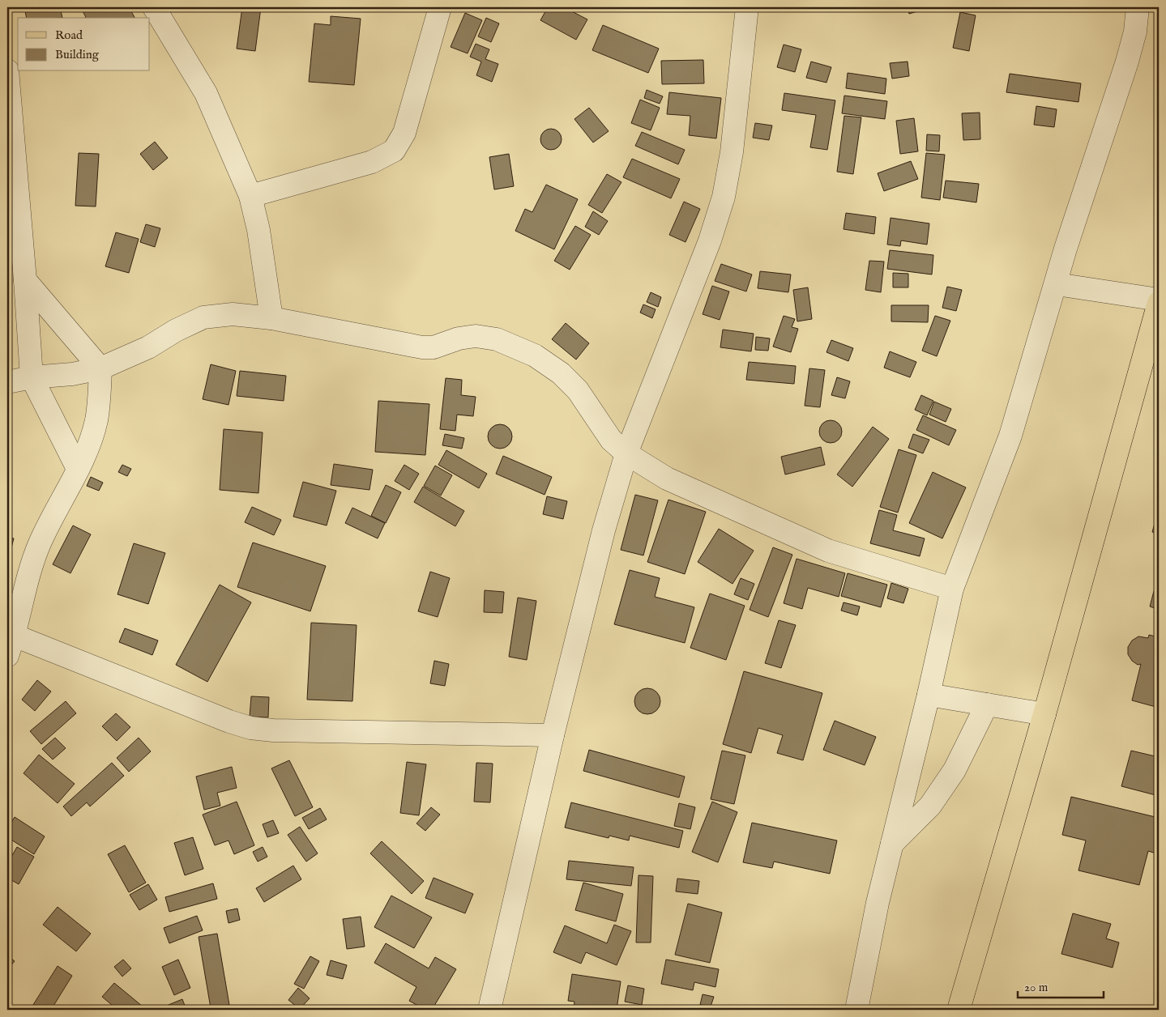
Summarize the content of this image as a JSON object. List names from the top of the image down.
{
  "legend": ["Road", "Building"],
  "scale_bar": "20 m"
}
